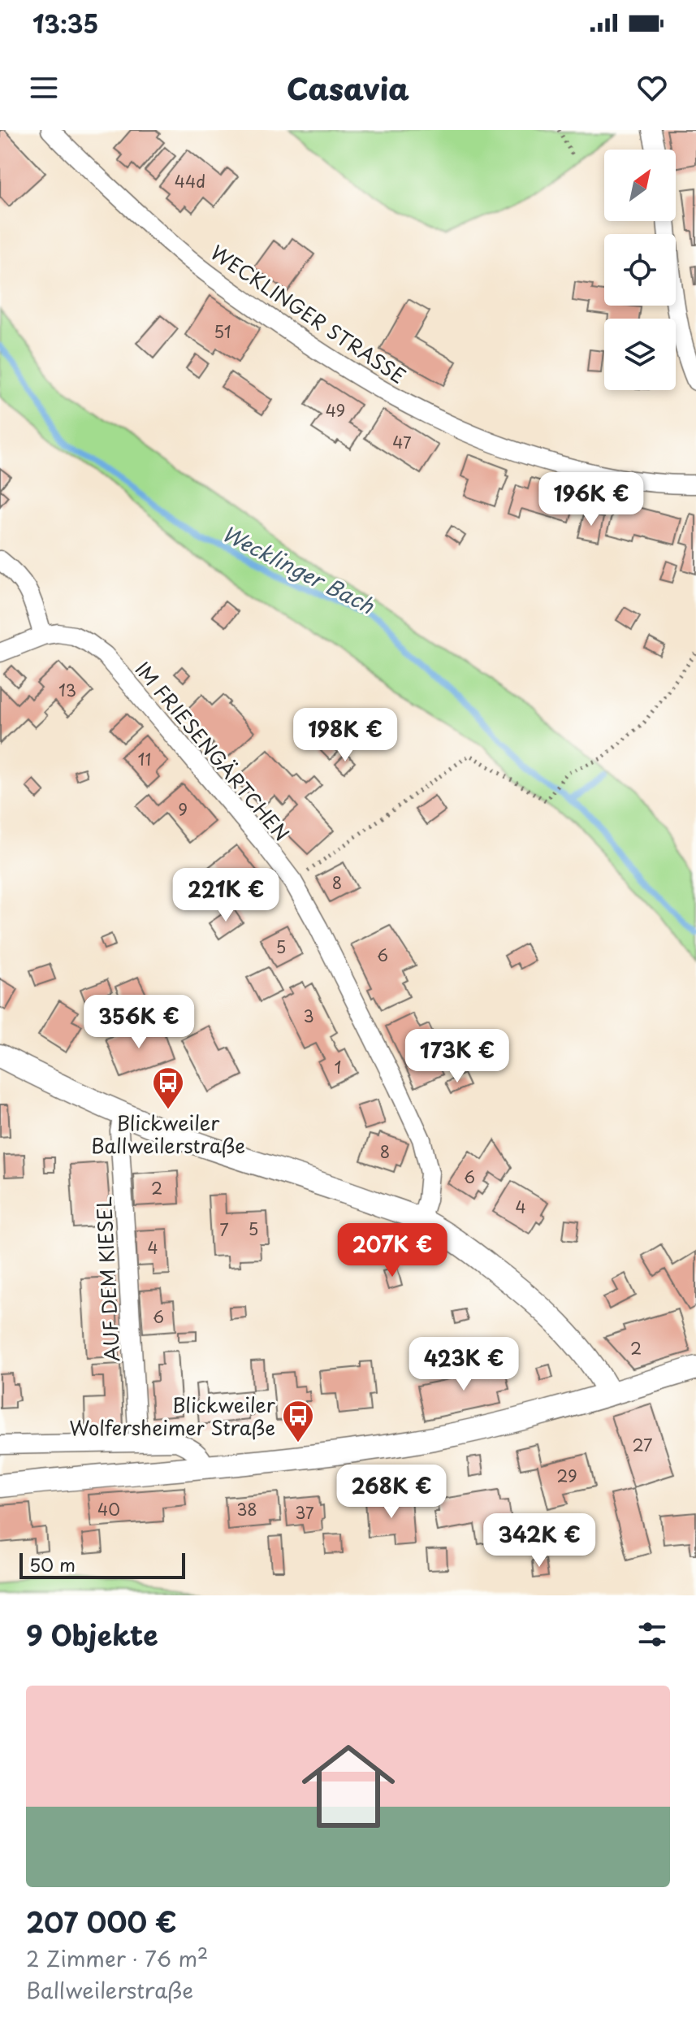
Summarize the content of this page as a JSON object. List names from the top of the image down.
{
  "streets": {
    "street": ["WECKLINGER STRASSE", "IM FRIESENGÄRTCHEN", "AUF DEM KIESEL"]
  },
  "water": ["Wecklinger Bach"],
  "places": {
    "bus stop": ["Blickweiler Ballweilerstraße", "Blickweiler Wolfersheimer Straße"]
  },
  "house_numbers": [
    "44d",
    "51",
    "49",
    "47",
    "13",
    "11",
    "9",
    "8",
    "5",
    "6",
    "3",
    "1",
    "8",
    "6",
    "2",
    "4",
    "5",
    "7",
    "4",
    "6",
    "2",
    "27",
    "29",
    "40",
    "38",
    "37"
  ],
  "scale_bar": "50 m",
  "north": "top right",
  "page": {
    "status": "13:35",
    "header": "Casavia",
    "price": [
      "196K €",
      "198K €",
      "221K €",
      "356K €",
      "173K €",
      "207K €",
      "423K €",
      "268K €",
      "342K €"
    ],
    "scale": "50 m",
    "heading": "9 Objekte",
    "list": [
      {
        "name": "207 000 €",
        "note": "2 Zimmer · 76 m² · Ballweilerstraße"
      }
    ]
  }
}
